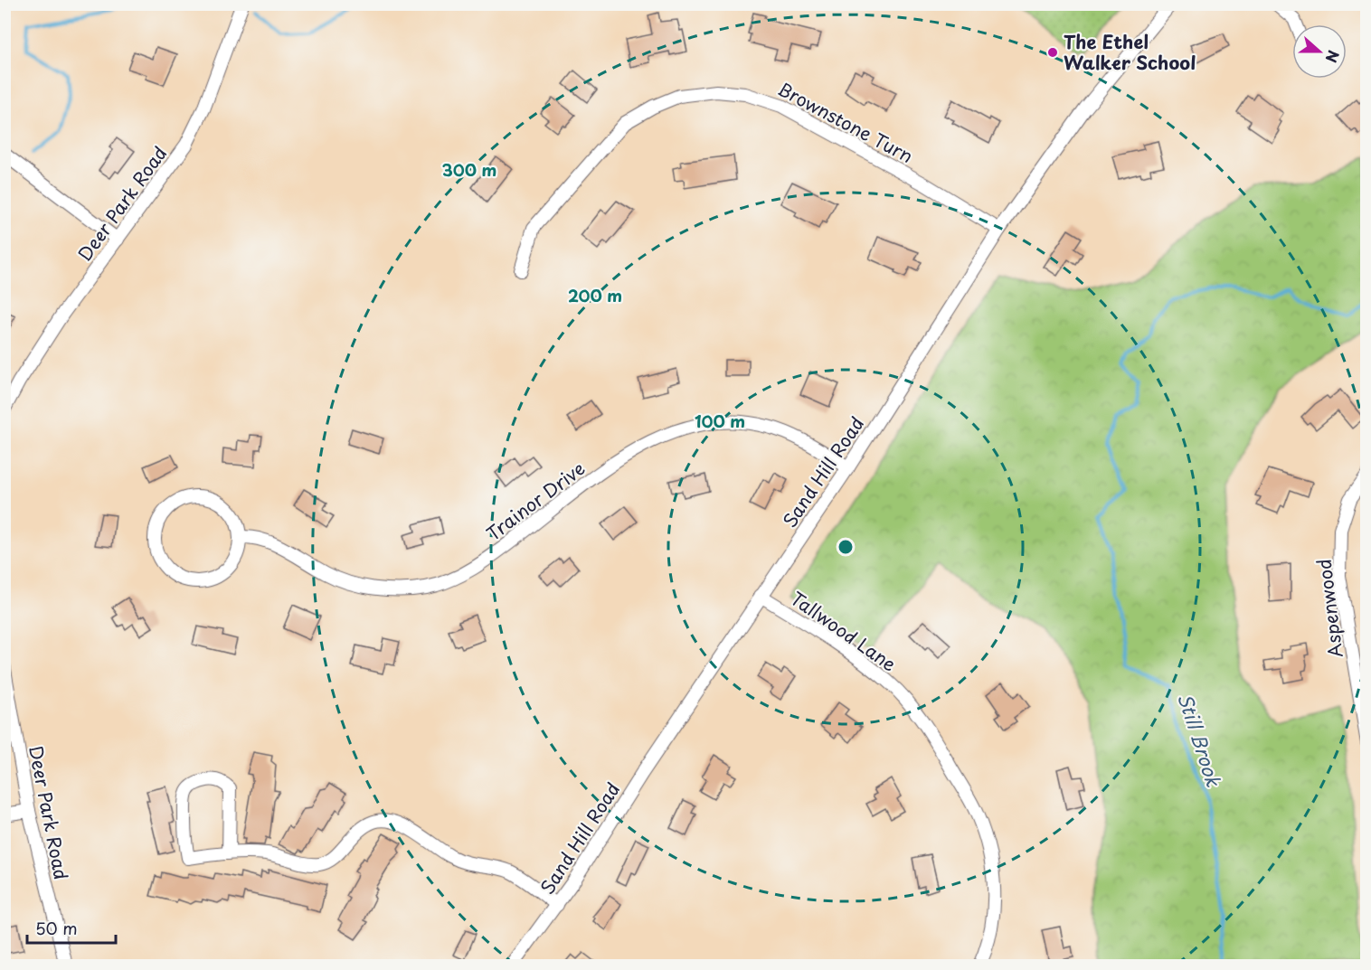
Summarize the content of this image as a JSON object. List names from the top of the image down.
{
  "streets": {
    "street": [
      "Brownstone Turn",
      "Deer Park Road",
      "Sand Hill Road",
      "Trainor Drive",
      "Aspenwood",
      "Tallwood Lane"
    ]
  },
  "crossings": [
    ["Brownstone Turn", "Sand Hill Road"],
    ["Sand Hill Road", "Trainor Drive"],
    ["Sand Hill Road", "Tallwood Lane"]
  ],
  "water": ["Still Brook"],
  "places": ["The Ethel Walker School"],
  "scale_bar": "50 m",
  "north": "right",
  "rings": ["300 m", "200 m", "100 m"]
}
